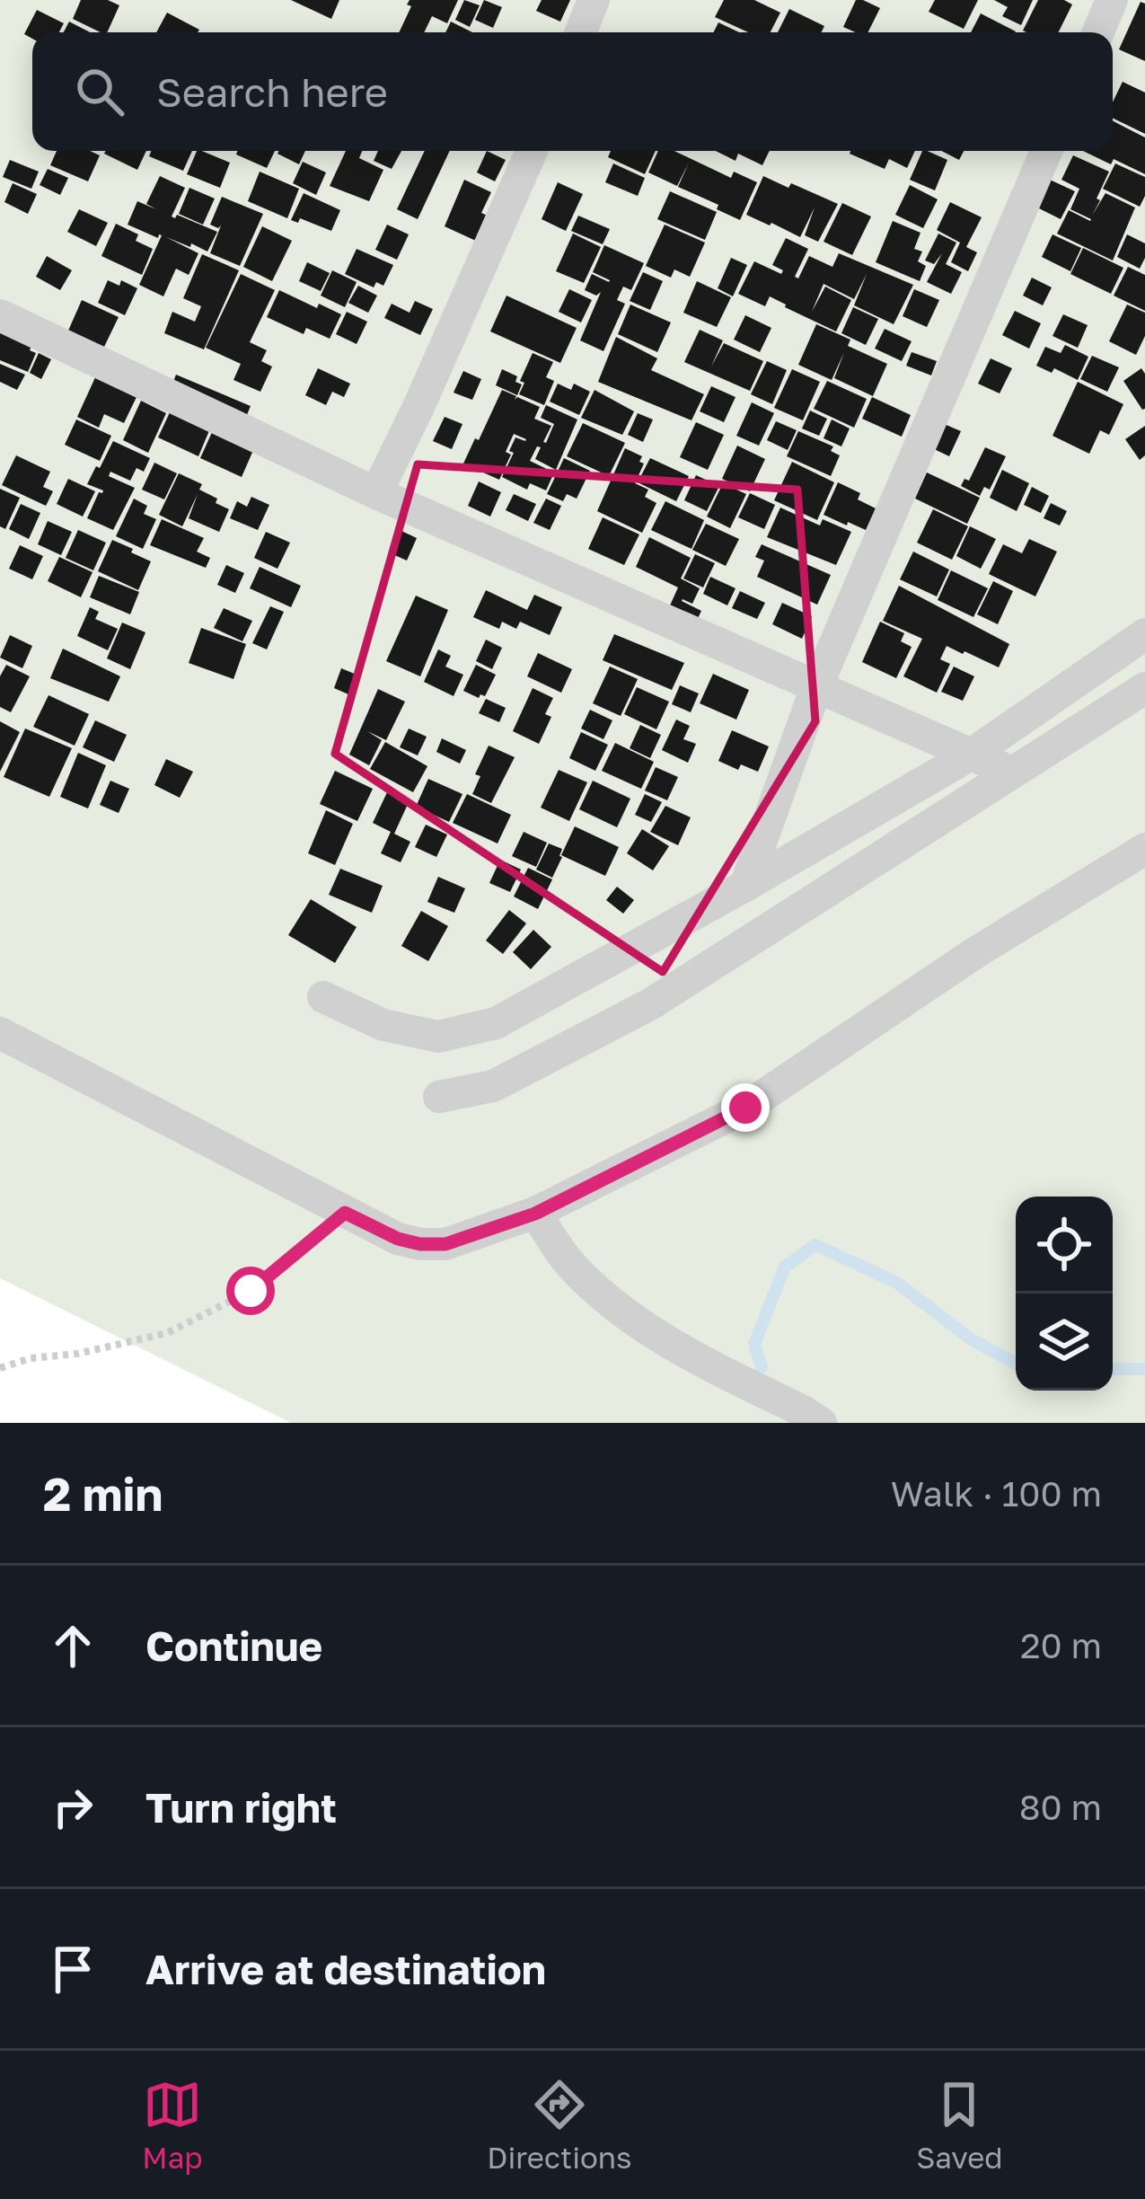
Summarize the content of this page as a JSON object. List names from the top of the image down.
{
  "page": {
    "search": "Search here",
    "heading": ["2 min", "Walk · 100 m"],
    "list": [
      ["Continue", "20 m"],
      ["Turn right", "80 m"],
      "Arrive at destination"
    ],
    "nav": ["Map", "Directions", "Saved"]
  }
}
